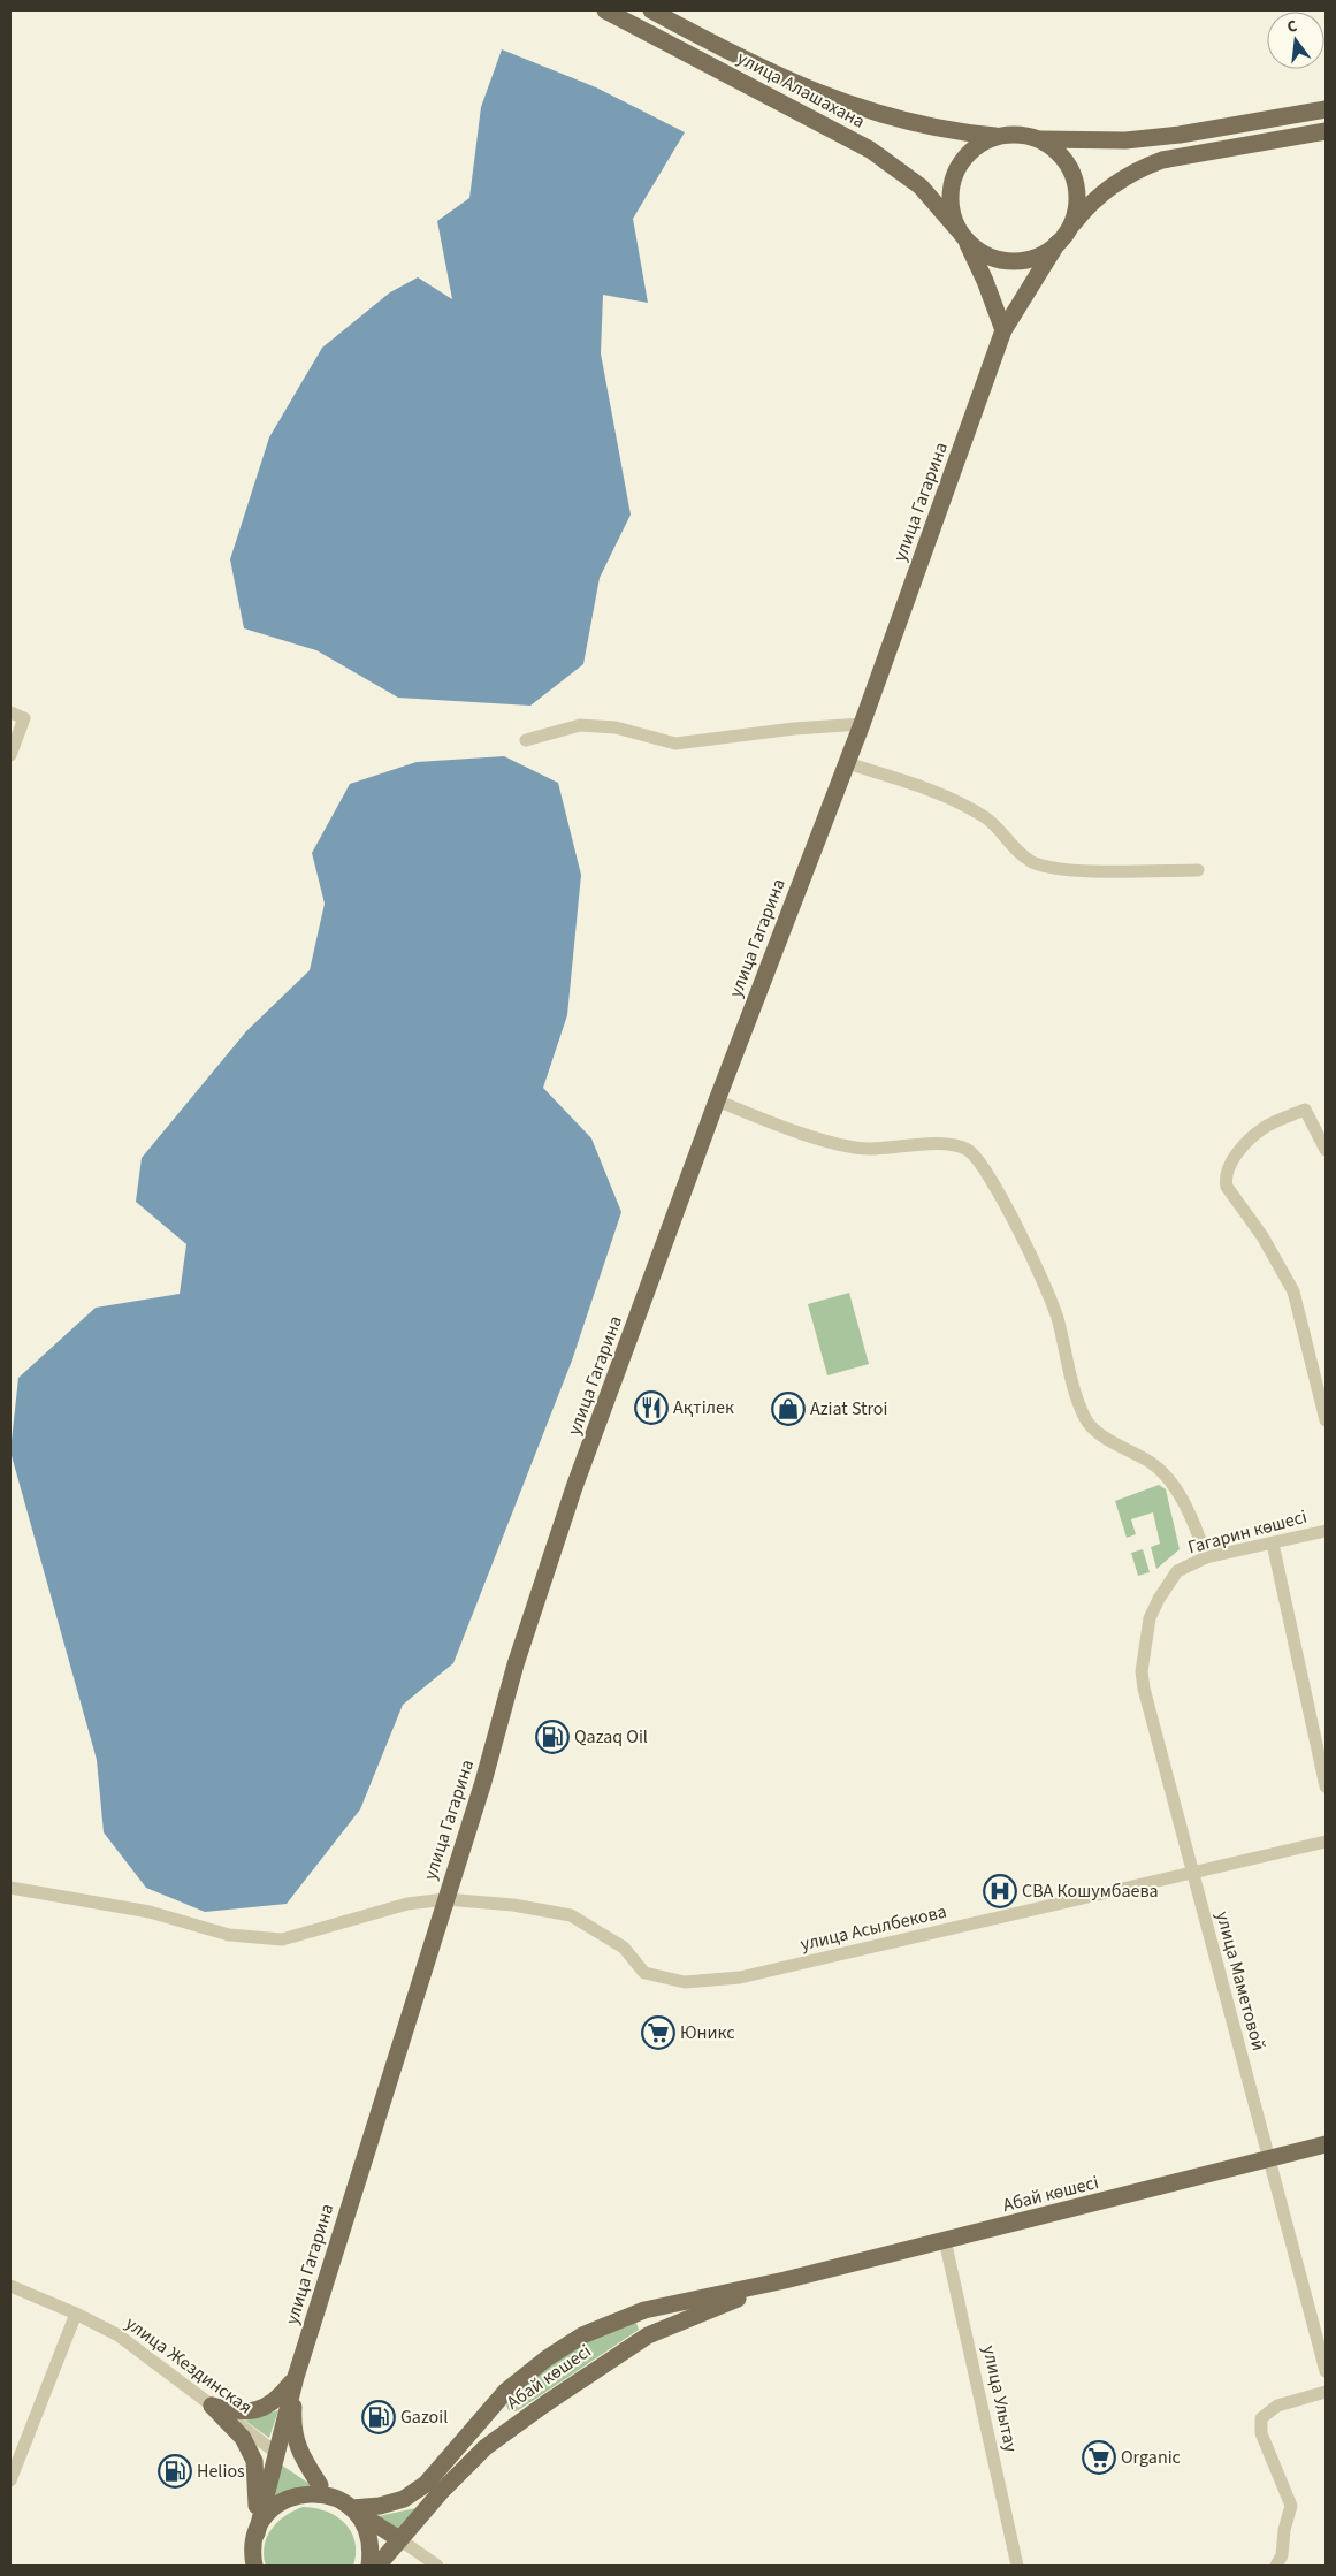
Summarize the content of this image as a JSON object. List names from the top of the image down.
{
  "streets": {
    "main road": ["улица Алашахана", "улица Гагарина", "Абай көшесі"],
    "street": [
      "Гагарин көшесі",
      "улица Асылбекова",
      "улица Маметовой",
      "улица Жездинская",
      "улица Улытау"
    ]
  },
  "crossings": [
    ["улица Алашахана", "улица Гагарина"],
    ["улица Гагарина", "улица Асылбекова"],
    ["улица Гагарина", "улица Жездинская"],
    ["Гагарин көшесі", "улица Маметовой"],
    ["улица Асылбекова", "улица Маметовой"],
    ["улица Маметовой", "Абай көшесі"],
    ["Абай көшесі", "улица Улытау"]
  ],
  "places": {
    "restaurant": ["Ақтілек"],
    "shop": ["Aziat Stroi"],
    "fuel station": ["Qazaq Oil", "Gazoil", "Helios"],
    "hospital": ["СВА Кошумбаева"],
    "supermarket": ["Юникс", "Organic"]
  },
  "north": "top"
}
